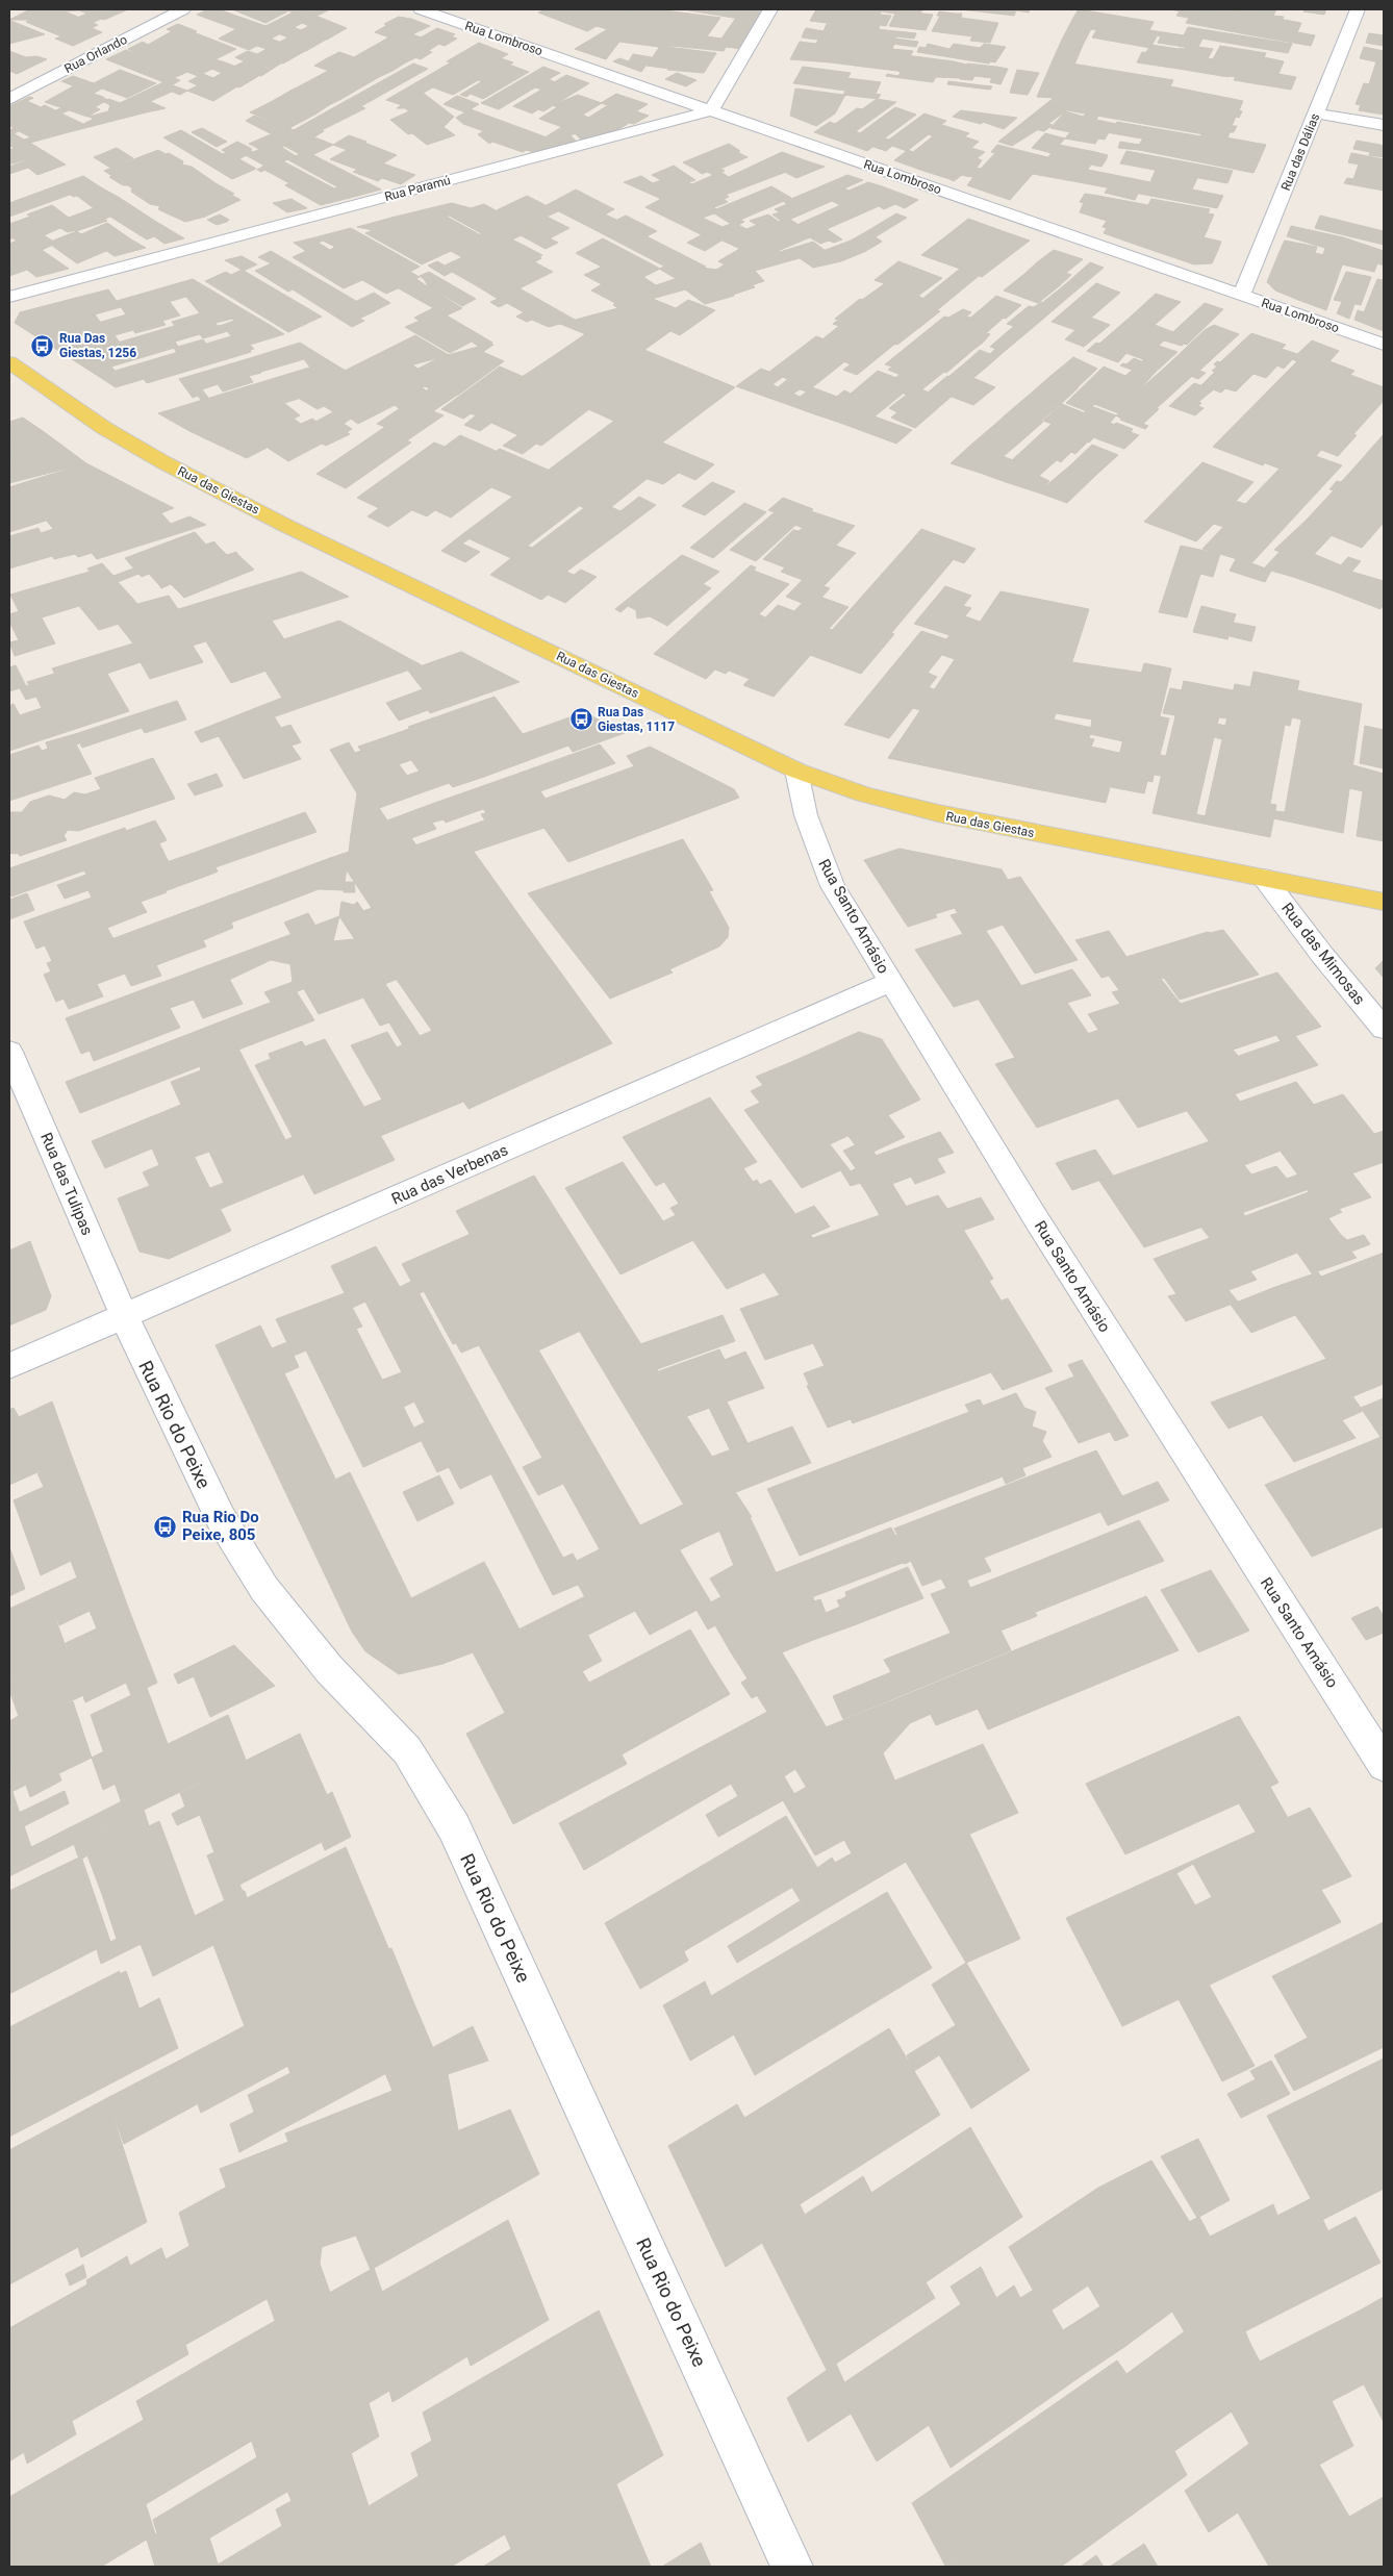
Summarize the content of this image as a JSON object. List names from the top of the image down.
{
  "streets": {
    "main road": ["Rua das Giestas"],
    "street": [
      "Rua Lombroso",
      "Rua Orlando",
      "Rua das Dálias",
      "Rua Paramú",
      "Rua Santo Amásio",
      "Rua das Mimosas",
      "Rua das Verbenas",
      "Rua das Tulipas",
      "Rua Rio do Peixe"
    ]
  },
  "crossings": [
    ["Rua Lombroso", "Rua das Dálias"],
    ["Rua Lombroso", "Rua Paramú"],
    ["Rua das Giestas", "Rua Santo Amásio"],
    ["Rua das Giestas", "Rua das Mimosas"],
    ["Rua Santo Amásio", "Rua das Verbenas"],
    ["Rua das Verbenas", "Rua das Tulipas"],
    ["Rua das Verbenas", "Rua Rio do Peixe"],
    ["Rua das Tulipas", "Rua Rio do Peixe"]
  ],
  "places": {
    "bus stop": ["Rua Das Giestas, 1256", "Rua Das Giestas, 1117", "Rua Rio Do Peixe, 805"]
  }
}
